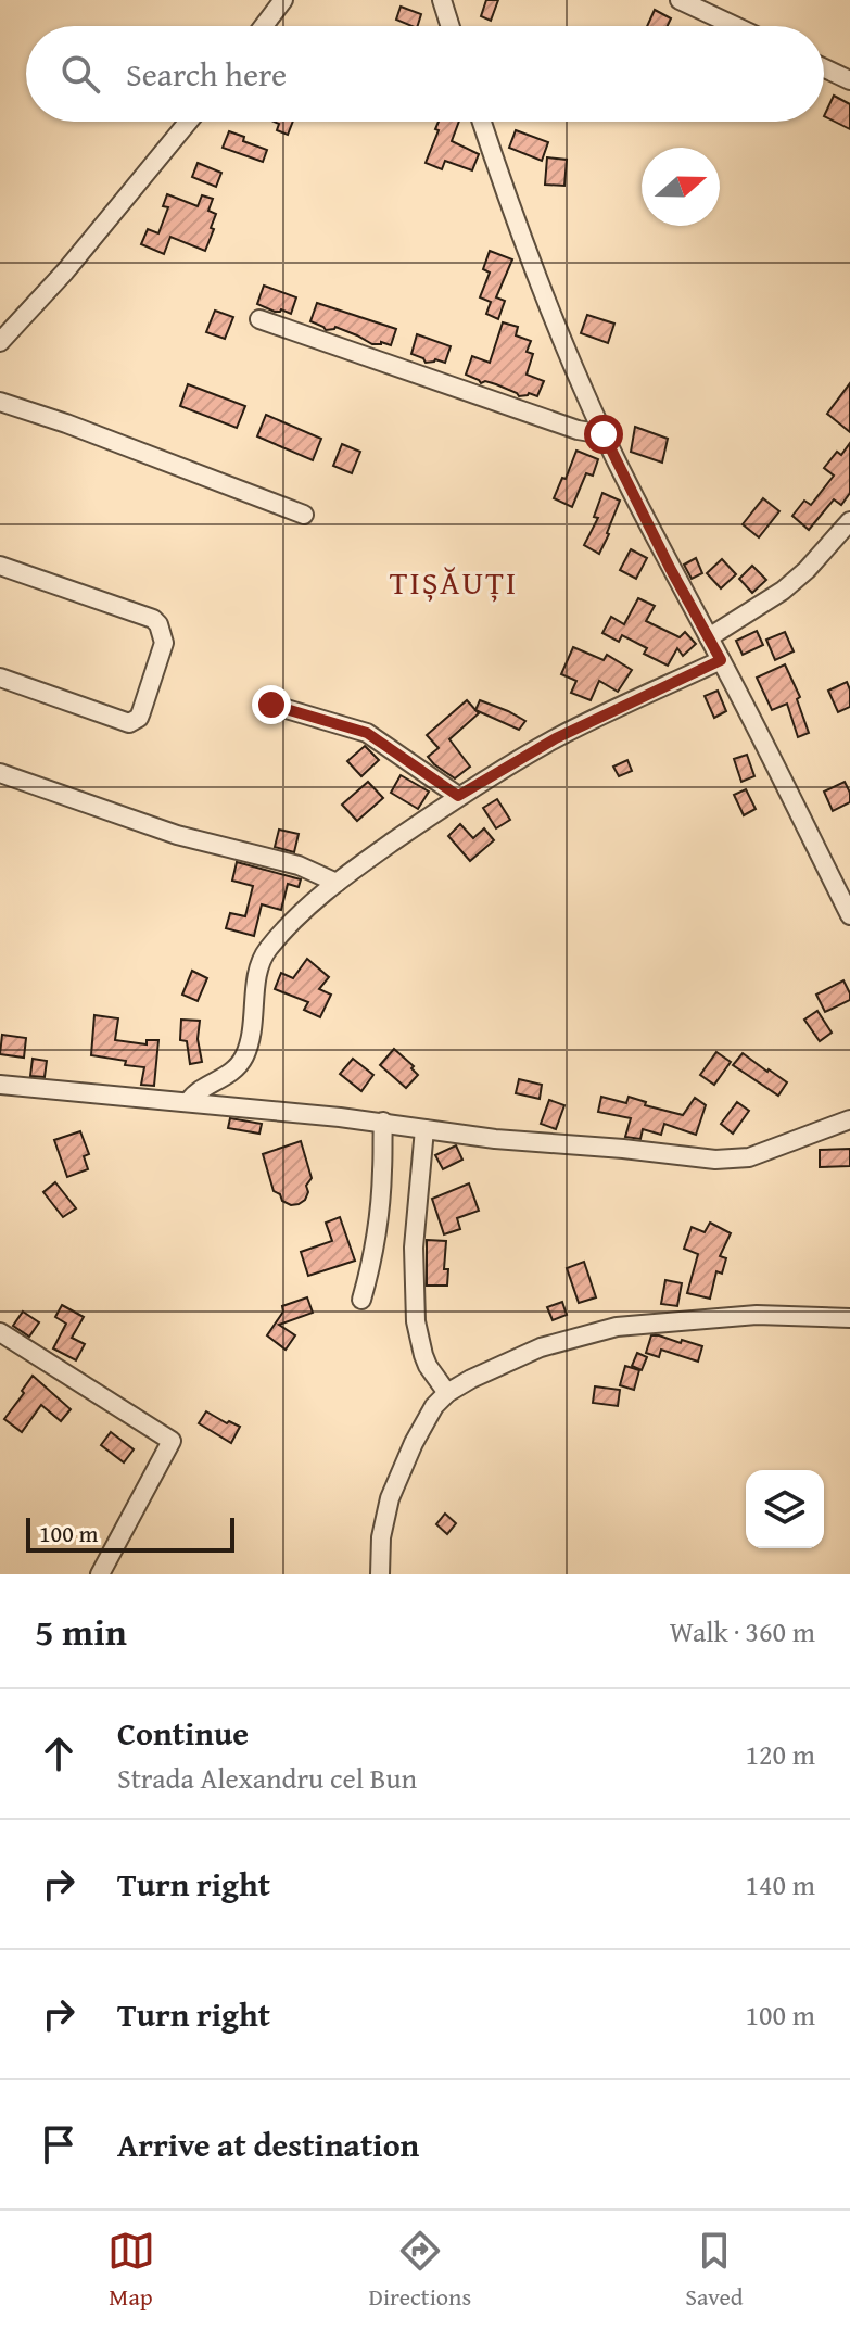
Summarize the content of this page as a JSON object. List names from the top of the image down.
{
  "districts": ["TIȘĂUȚI"],
  "scale_bar": "100 m",
  "north": "right",
  "page": {
    "search": "Search here",
    "scale": "100 m",
    "heading": ["5 min", "Walk · 360 m"],
    "list": [
      ["Continue", "Strada Alexandru cel Bun", "120 m"],
      ["Turn right", "140 m"],
      ["Turn right", "100 m"],
      "Arrive at destination"
    ],
    "nav": ["Map", "Directions", "Saved"]
  }
}
